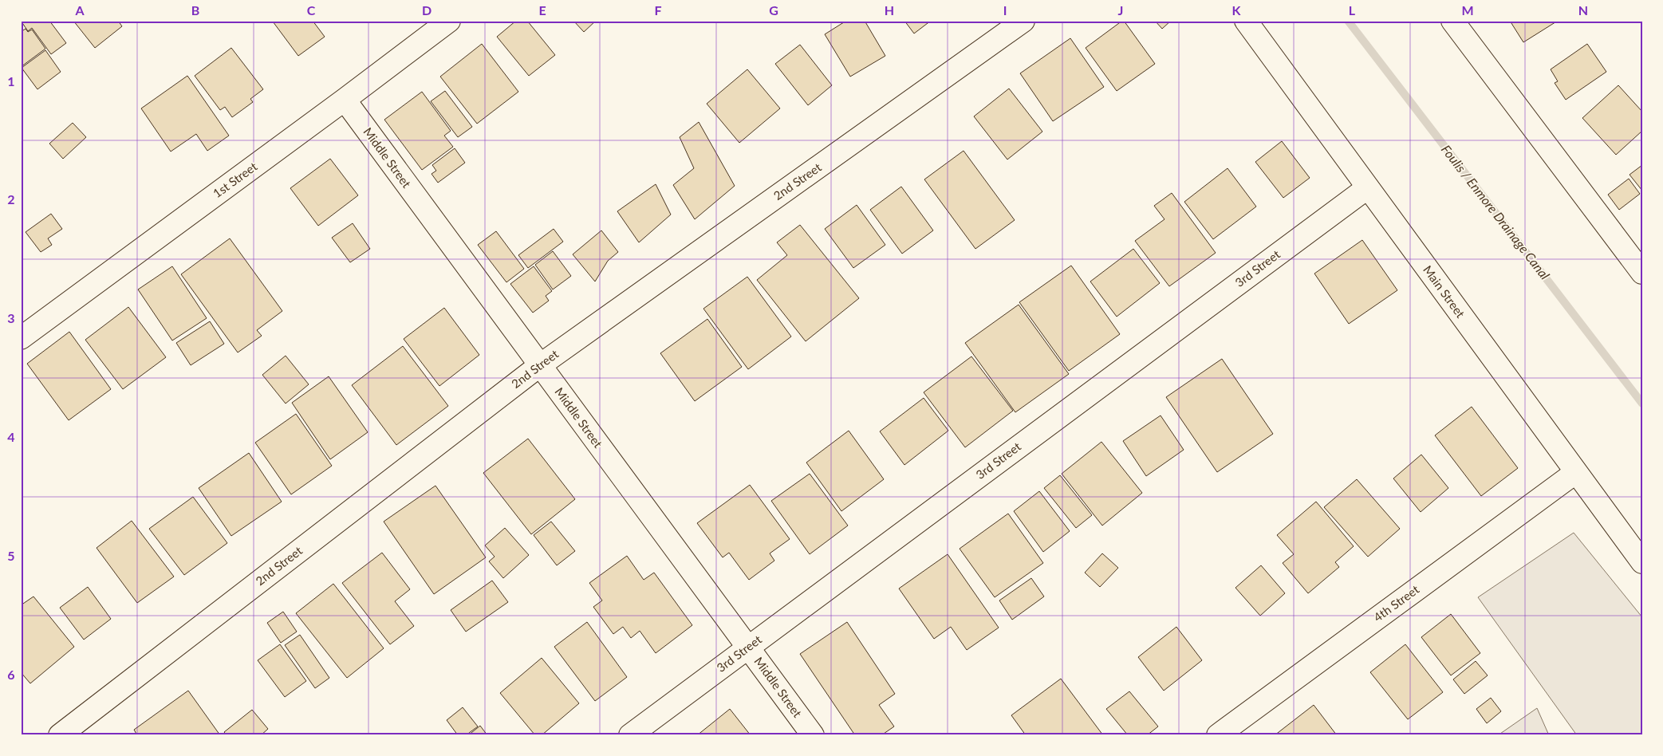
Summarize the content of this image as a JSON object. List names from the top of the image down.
{
  "streets": {
    "street": [
      "Middle Street",
      "1st Street",
      "2nd Street",
      "3rd Street",
      "Main Street",
      "4th Street"
    ]
  },
  "crossings": [
    ["Middle Street", "1st Street"],
    ["Middle Street", "2nd Street"],
    ["Middle Street", "3rd Street"],
    ["3rd Street", "Main Street"],
    ["Main Street", "4th Street"]
  ],
  "water": ["Foulis / Enmore Drainage Canal"],
  "grid": {
    "columns": [
      "A",
      "B",
      "C",
      "D",
      "E",
      "F",
      "G",
      "H",
      "I",
      "J",
      "K",
      "L",
      "M",
      "N"
    ],
    "rows": [
      "1",
      "2",
      "3",
      "4",
      "5",
      "6"
    ]
  }
}
